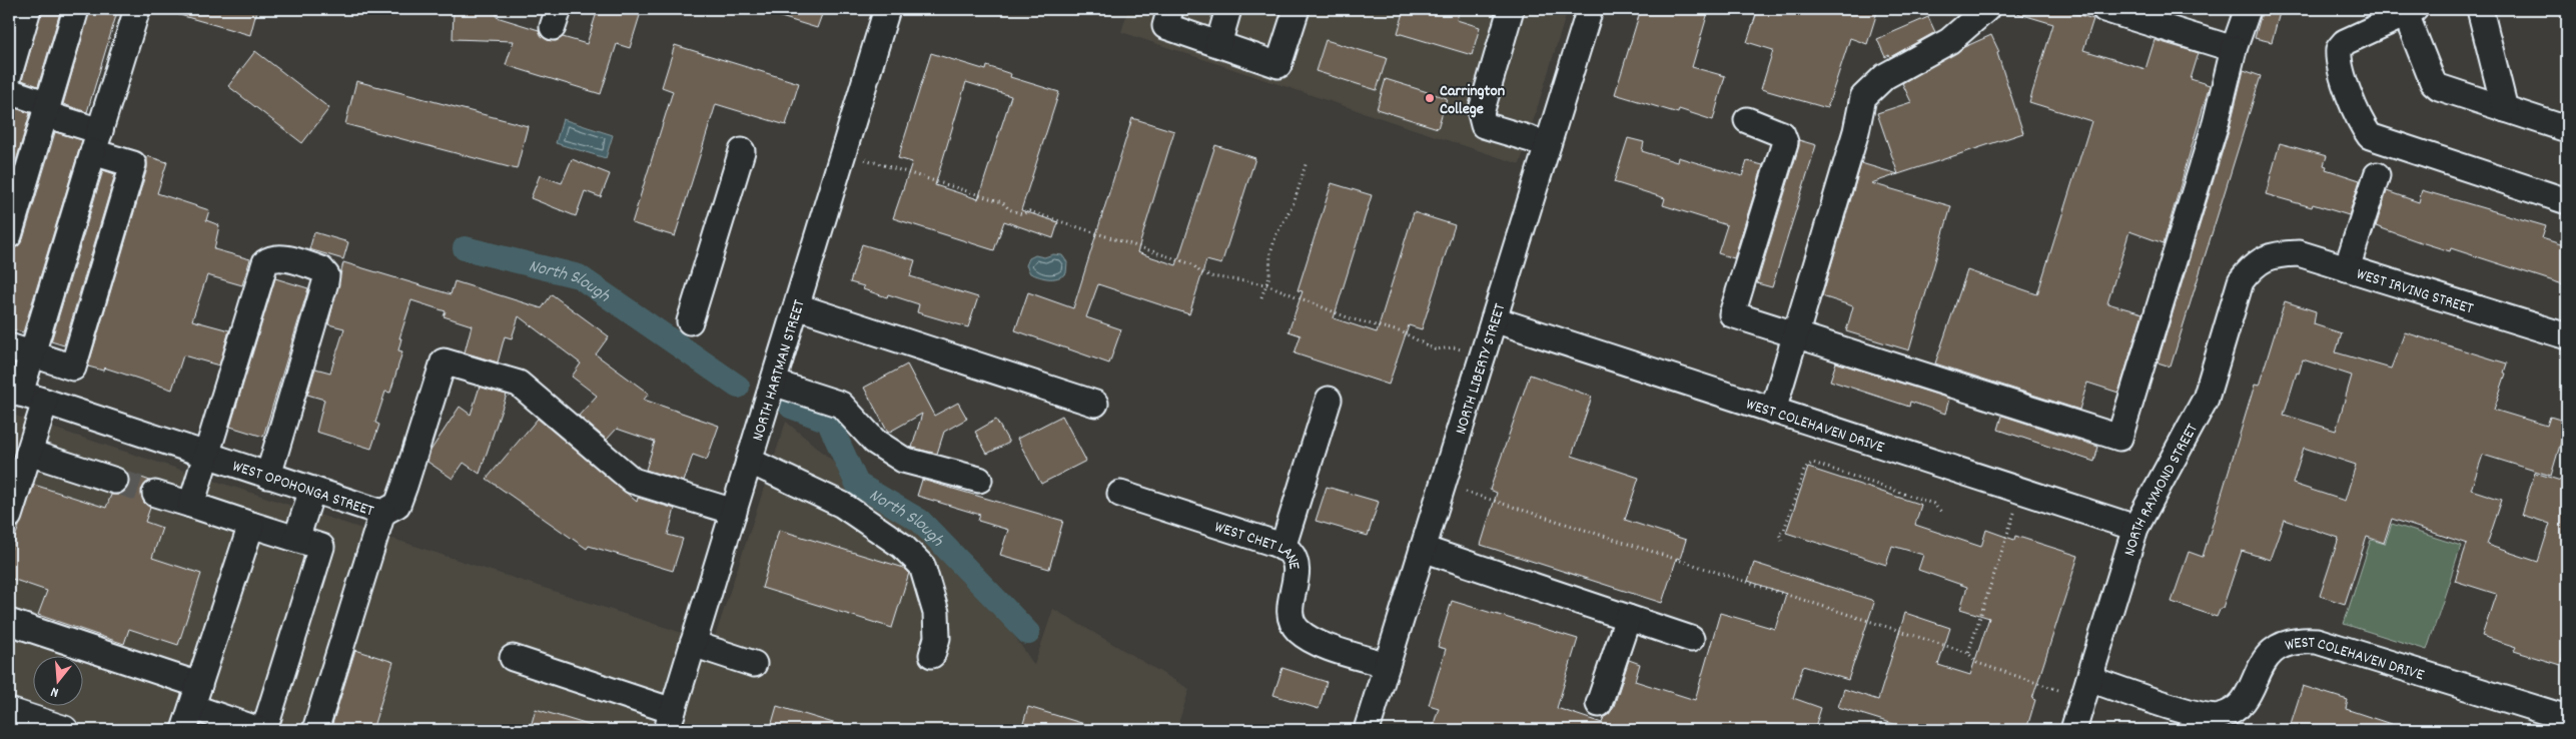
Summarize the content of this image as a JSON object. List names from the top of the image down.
{
  "streets": {
    "street": [
      "WEST IRVING STREET",
      "NORTH HARTMAN STREET",
      "NORTH LIBERTY STREET",
      "WEST COLEHAVEN DRIVE",
      "WEST OPOHONGA STREET",
      "NORTH RAYMOND STREET",
      "WEST CHET LANE"
    ]
  },
  "crossings": [
    ["WEST IRVING STREET", "NORTH RAYMOND STREET"],
    ["NORTH LIBERTY STREET", "WEST COLEHAVEN DRIVE"],
    ["NORTH LIBERTY STREET", "WEST CHET LANE"],
    ["WEST COLEHAVEN DRIVE", "NORTH RAYMOND STREET"]
  ],
  "water": ["North Slough"],
  "places": ["Carrington College"],
  "north": "bottom"
}
